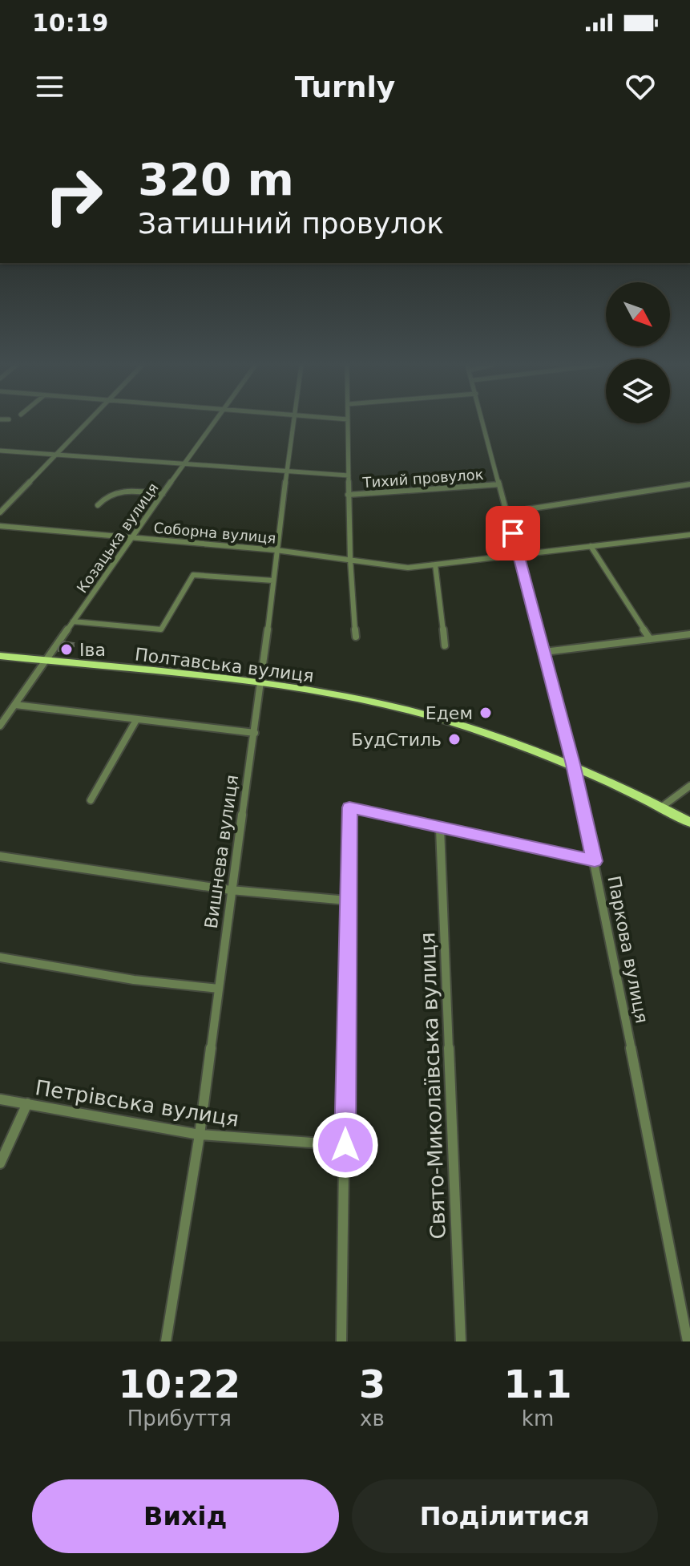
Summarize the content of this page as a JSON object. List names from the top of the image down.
{
  "streets": {
    "highway": ["Полтавська вулиця"],
    "street": [
      "Тихий провулок",
      "Соборна вулиця",
      "Козацька вулиця",
      "Вишнева вулиця",
      "Паркова вулиця",
      "Свято-Миколаївська вулиця",
      "Петрівська вулиця"
    ]
  },
  "crossings": [
    ["Тихий провулок", "Паркова вулиця"],
    ["Соборна вулиця", "Козацька вулиця"],
    ["Соборна вулиця", "Вишнева вулиця"],
    ["Соборна вулиця", "Паркова вулиця"],
    ["Козацька вулиця", "Полтавська вулиця"],
    ["Полтавська вулиця", "Вишнева вулиця"],
    ["Полтавська вулиця", "Паркова вулиця"],
    ["Вишнева вулиця", "Петрівська вулиця"]
  ],
  "places": ["Іва", "Едем", "БудСтиль"],
  "north": "bottom right",
  "page": {
    "status": "10:19",
    "header": "Turnly",
    "turn": ["320 m", "Затишний провулок"],
    "eta": [
      "10:22",
      "Прибуття",
      "3",
      "хв",
      "1.1",
      "km"
    ],
    "buttons": ["Вихід", "Поділитися"]
  }
}
